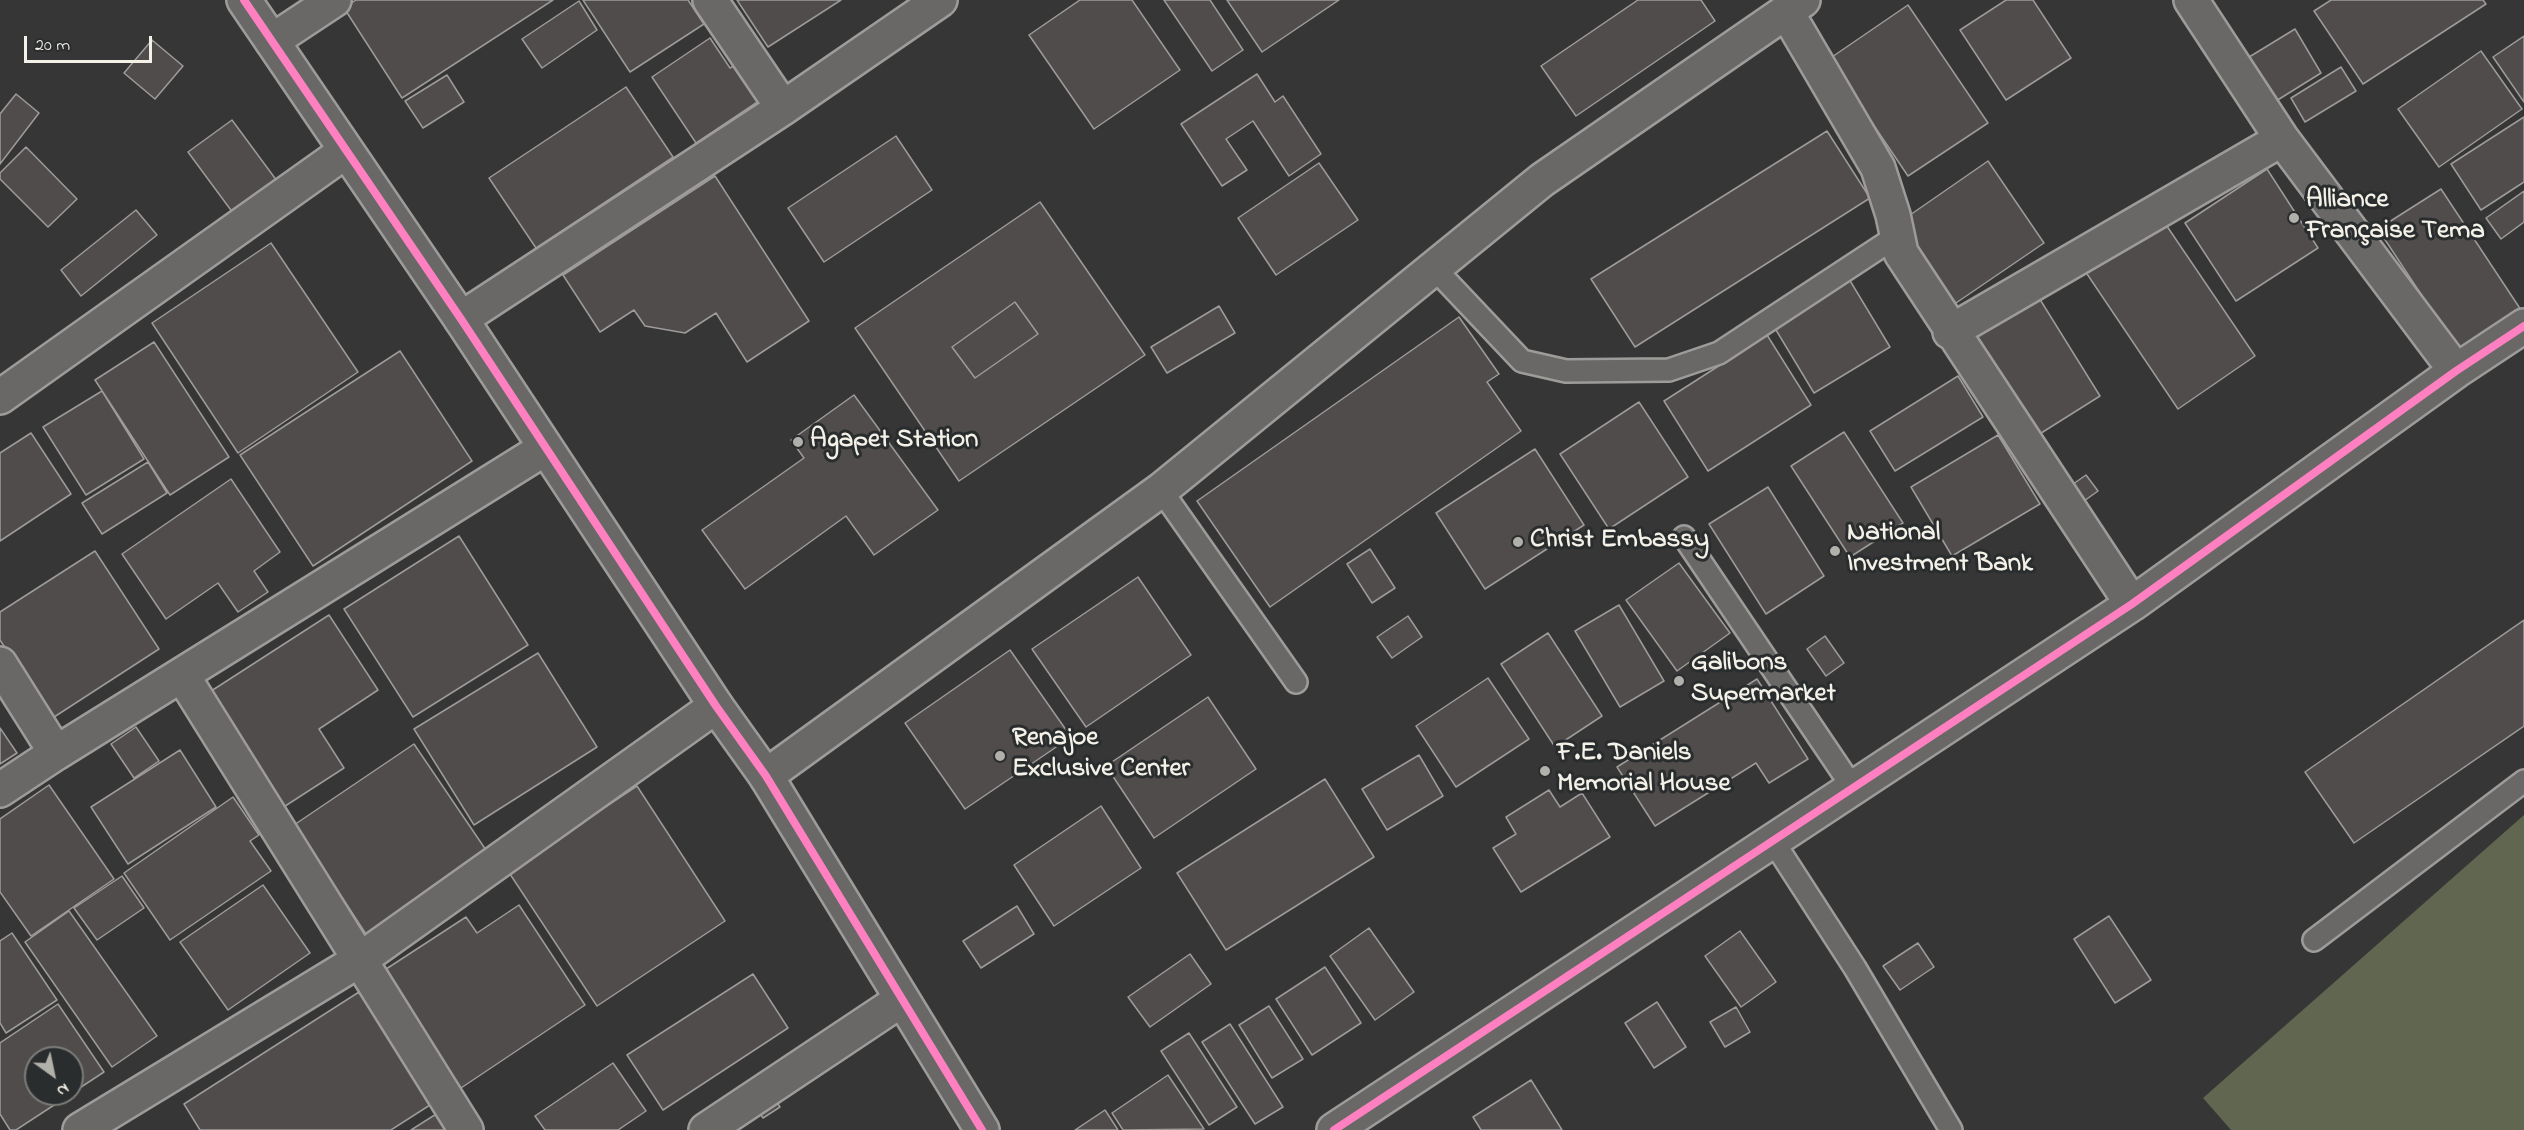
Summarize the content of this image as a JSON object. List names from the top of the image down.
{
  "places": [
    "Alliance Française Tema",
    "Agapet Station",
    "Christ Embassy",
    "National Investment Bank",
    "Galibons Supermarket",
    "Renajoe Exclusive Center",
    "F.E. Daniels Memorial House"
  ],
  "scale_bar": "20 m",
  "north": "bottom right"
}
